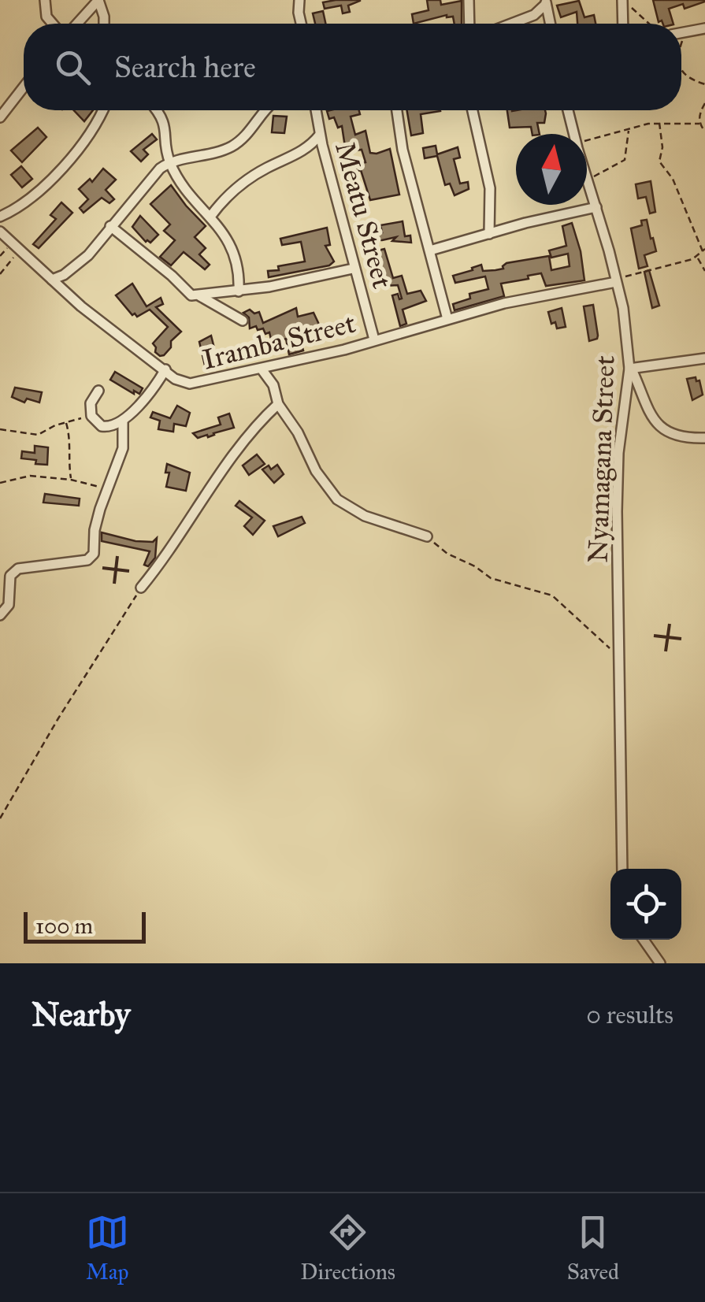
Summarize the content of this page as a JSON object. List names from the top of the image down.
{
  "streets": {
    "street": ["Meatu Street", "Iramba Street", "Nyamagana Street"]
  },
  "crossings": [
    ["Meatu Street", "Iramba Street"],
    ["Iramba Street", "Nyamagana Street"]
  ],
  "scale_bar": "100 m",
  "north": "top",
  "page": {
    "search": "Search here",
    "scale": "100 m",
    "heading": ["Nearby", "0 results"],
    "nav": ["Map", "Directions", "Saved"]
  }
}
